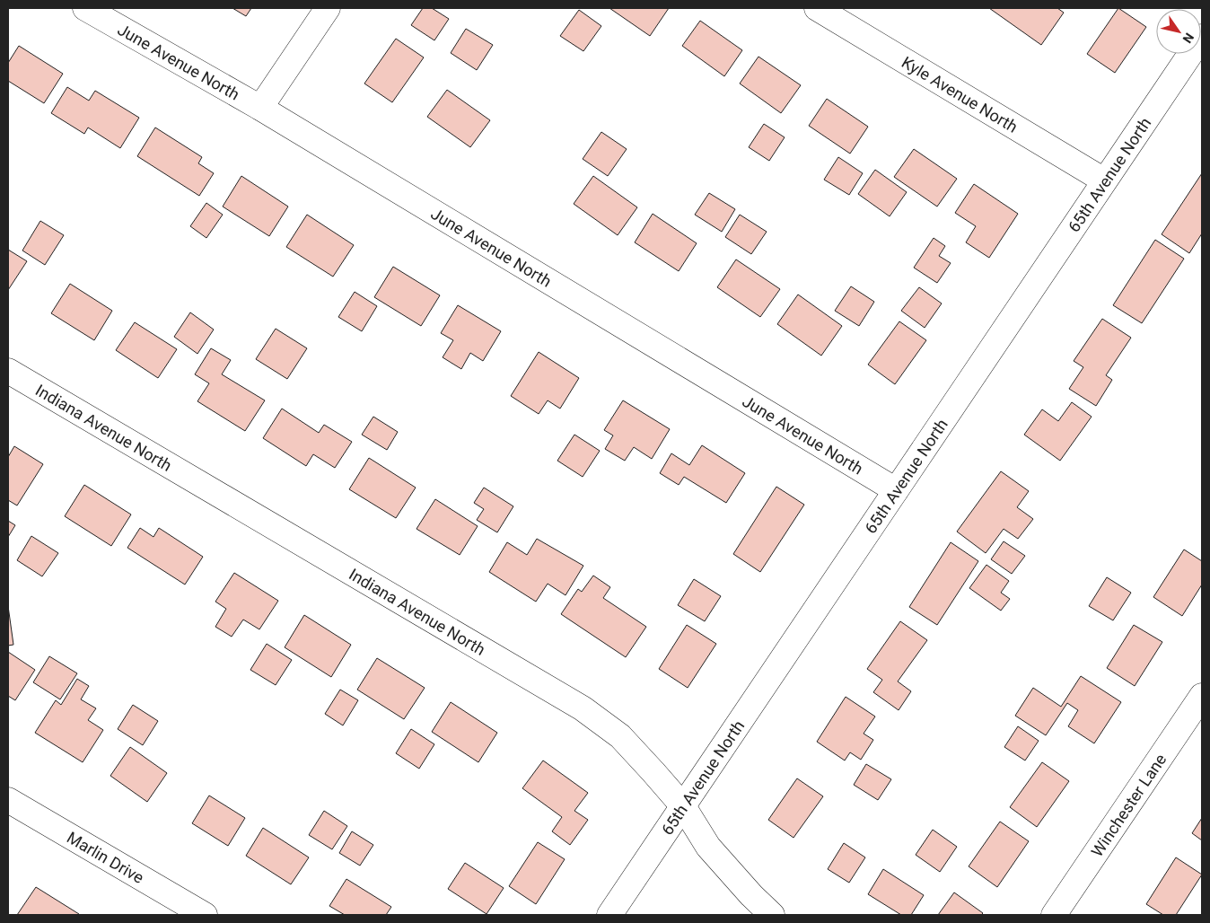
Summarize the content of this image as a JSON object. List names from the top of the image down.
{
  "streets": {
    "street": [
      "June Avenue North",
      "Kyle Avenue North",
      "65th Avenue North",
      "Indiana Avenue North",
      "Winchester Lane",
      "Marlin Drive"
    ]
  },
  "crossings": [
    ["June Avenue North", "65th Avenue North"],
    ["Kyle Avenue North", "65th Avenue North"],
    ["65th Avenue North", "Indiana Avenue North"]
  ],
  "north": "bottom right"
}
